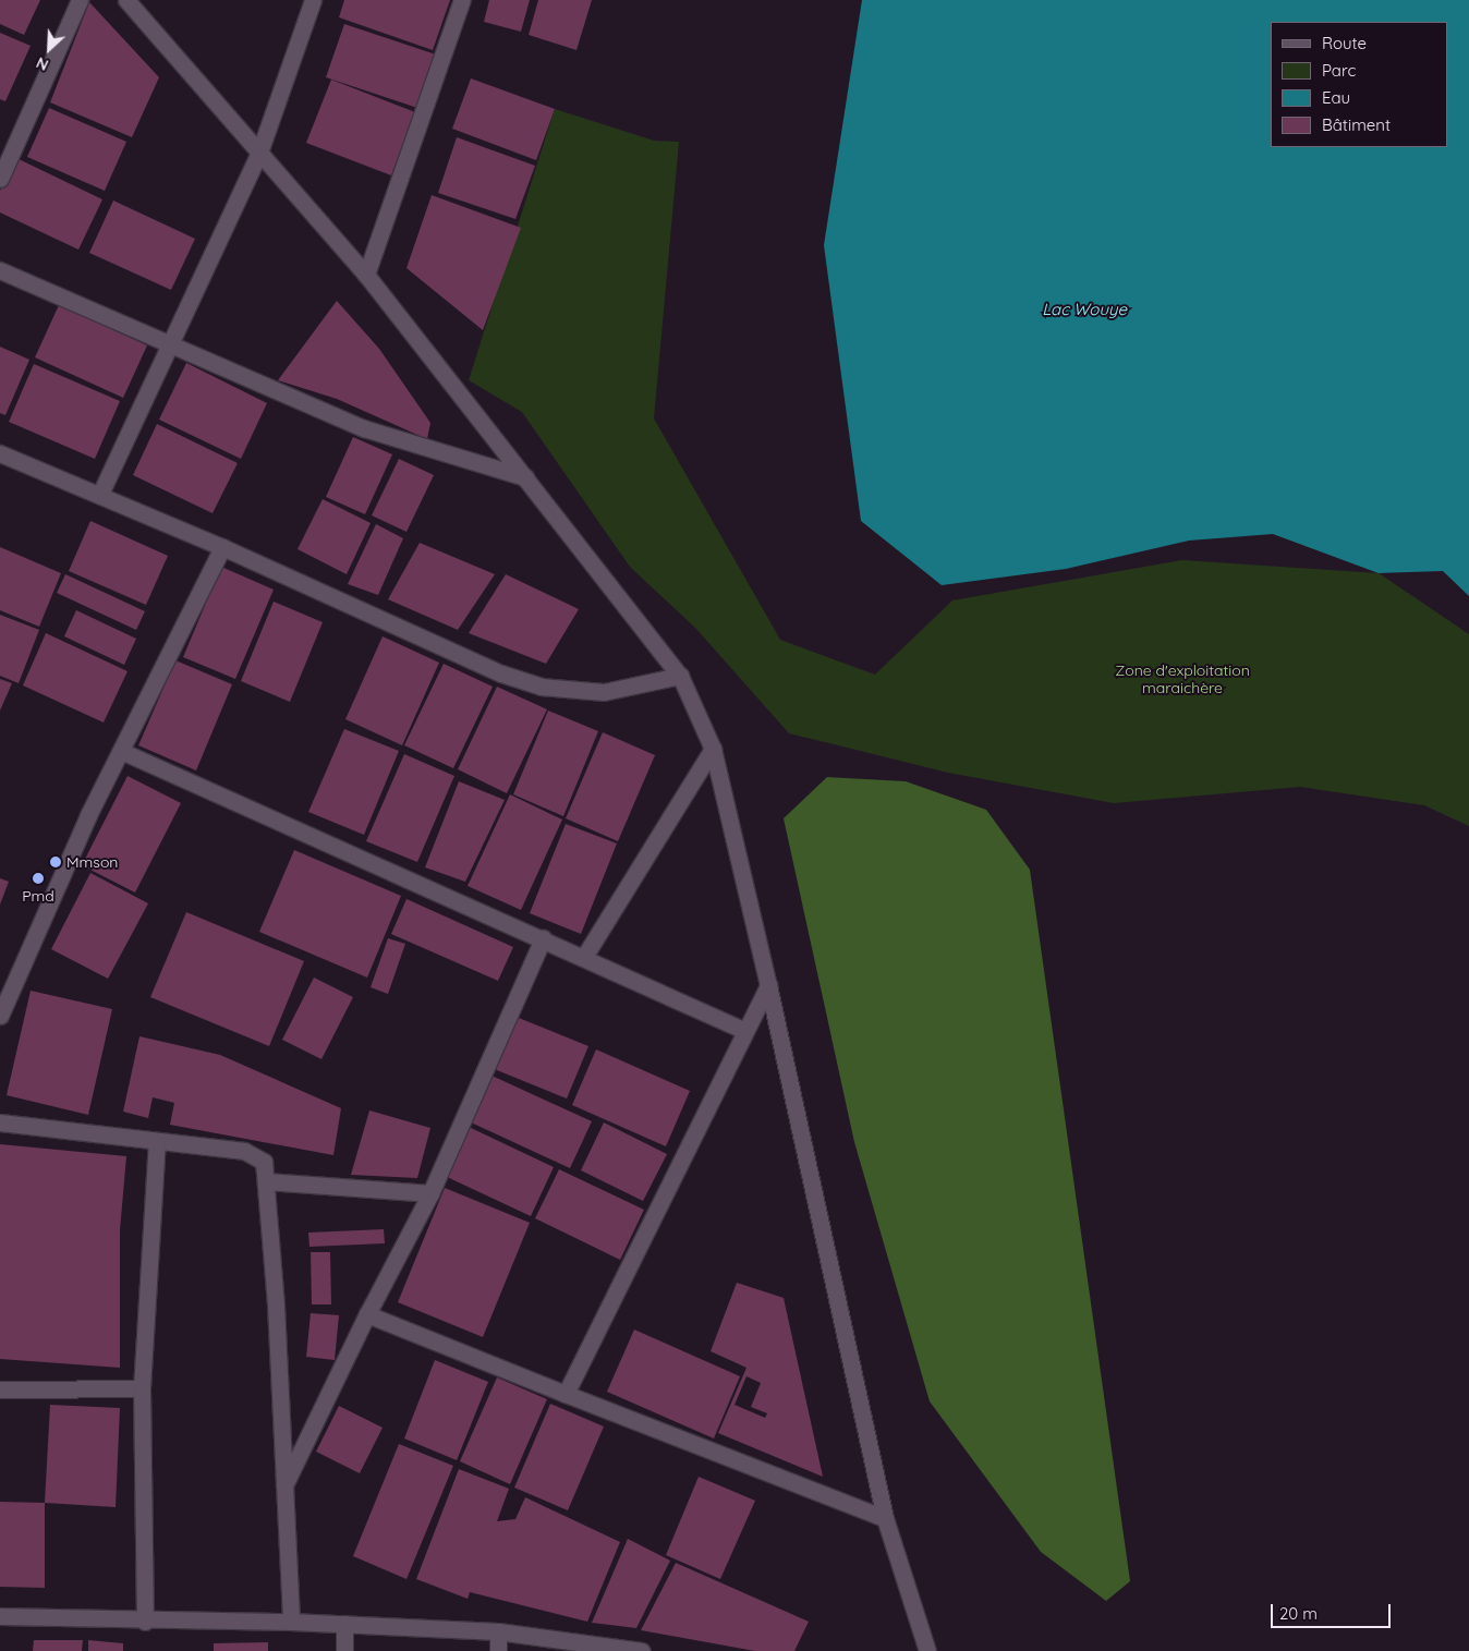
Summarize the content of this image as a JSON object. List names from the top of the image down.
{
  "water": ["Lac Wouye"],
  "parks": ["Zone d'exploitation maraichère"],
  "places": ["Mmson", "Pmd"],
  "legend": [
    "Route",
    "Parc",
    "Eau",
    "Bâtiment"
  ],
  "scale_bar": "20 m",
  "north": "bottom left"
}
